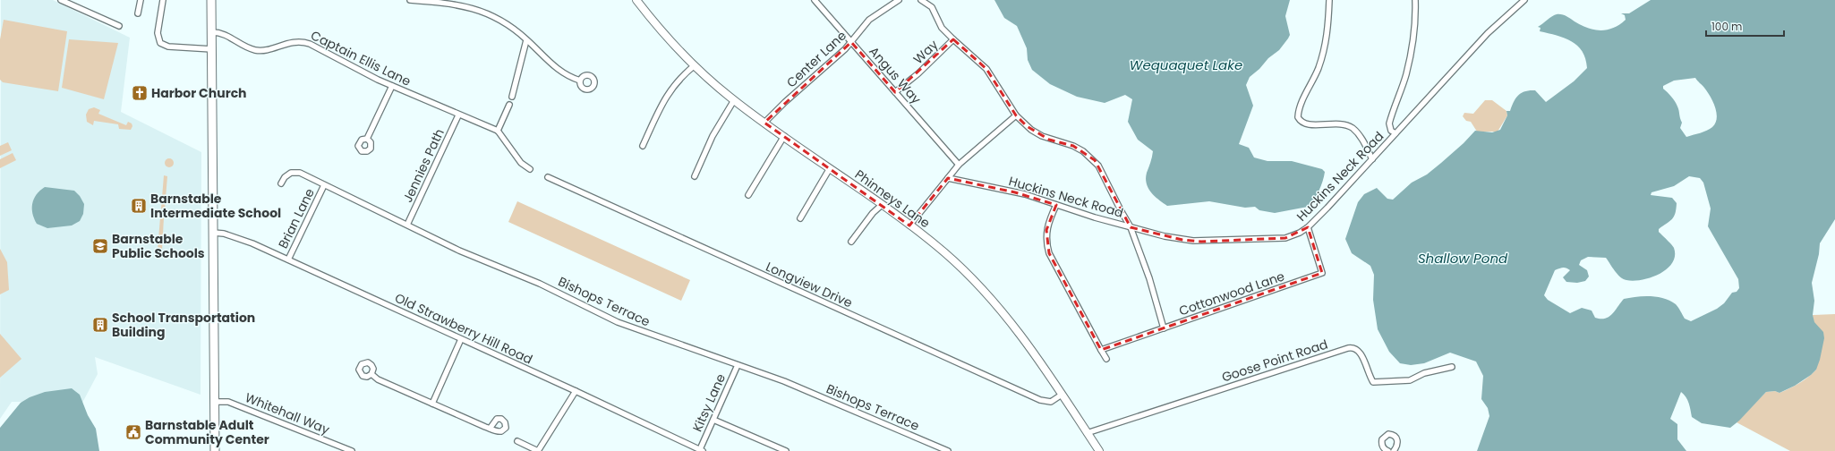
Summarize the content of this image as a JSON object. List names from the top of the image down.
{
  "streets": {
    "main road": ["Phinneys Lane"],
    "street": [
      "Way",
      "Captain Ellis Lane",
      "Center Lane",
      "Angus Way",
      "Jennies Path",
      "Huckins Neck Road",
      "Brian Lane",
      "Longview Drive",
      "Cottonwood Lane",
      "Bishops Terrace",
      "Old Strawberry Hill Road",
      "Goose Point Road",
      "Kitsy Lane",
      "Whitehall Way"
    ]
  },
  "crossings": [
    ["Way", "Angus Way"],
    ["Captain Ellis Lane", "Jennies Path"],
    ["Center Lane", "Angus Way"],
    ["Center Lane", "Phinneys Lane"],
    ["Jennies Path", "Bishops Terrace"],
    ["Huckins Neck Road", "Cottonwood Lane"],
    ["Phinneys Lane", "Longview Drive"],
    ["Phinneys Lane", "Goose Point Road"],
    ["Brian Lane", "Bishops Terrace"],
    ["Brian Lane", "Old Strawberry Hill Road"],
    ["Bishops Terrace", "Kitsy Lane"],
    ["Old Strawberry Hill Road", "Kitsy Lane"]
  ],
  "water": ["Wequaquet Lake", "Shallow Pond"],
  "places": {
    "church": ["Harbor Church"],
    "building": ["Barnstable Intermediate School", "School Transportation Building"],
    "school or university": ["Barnstable Public Schools"],
    "public building": ["Barnstable Adult Community Center"]
  },
  "scale_bar": "100 m"
}
